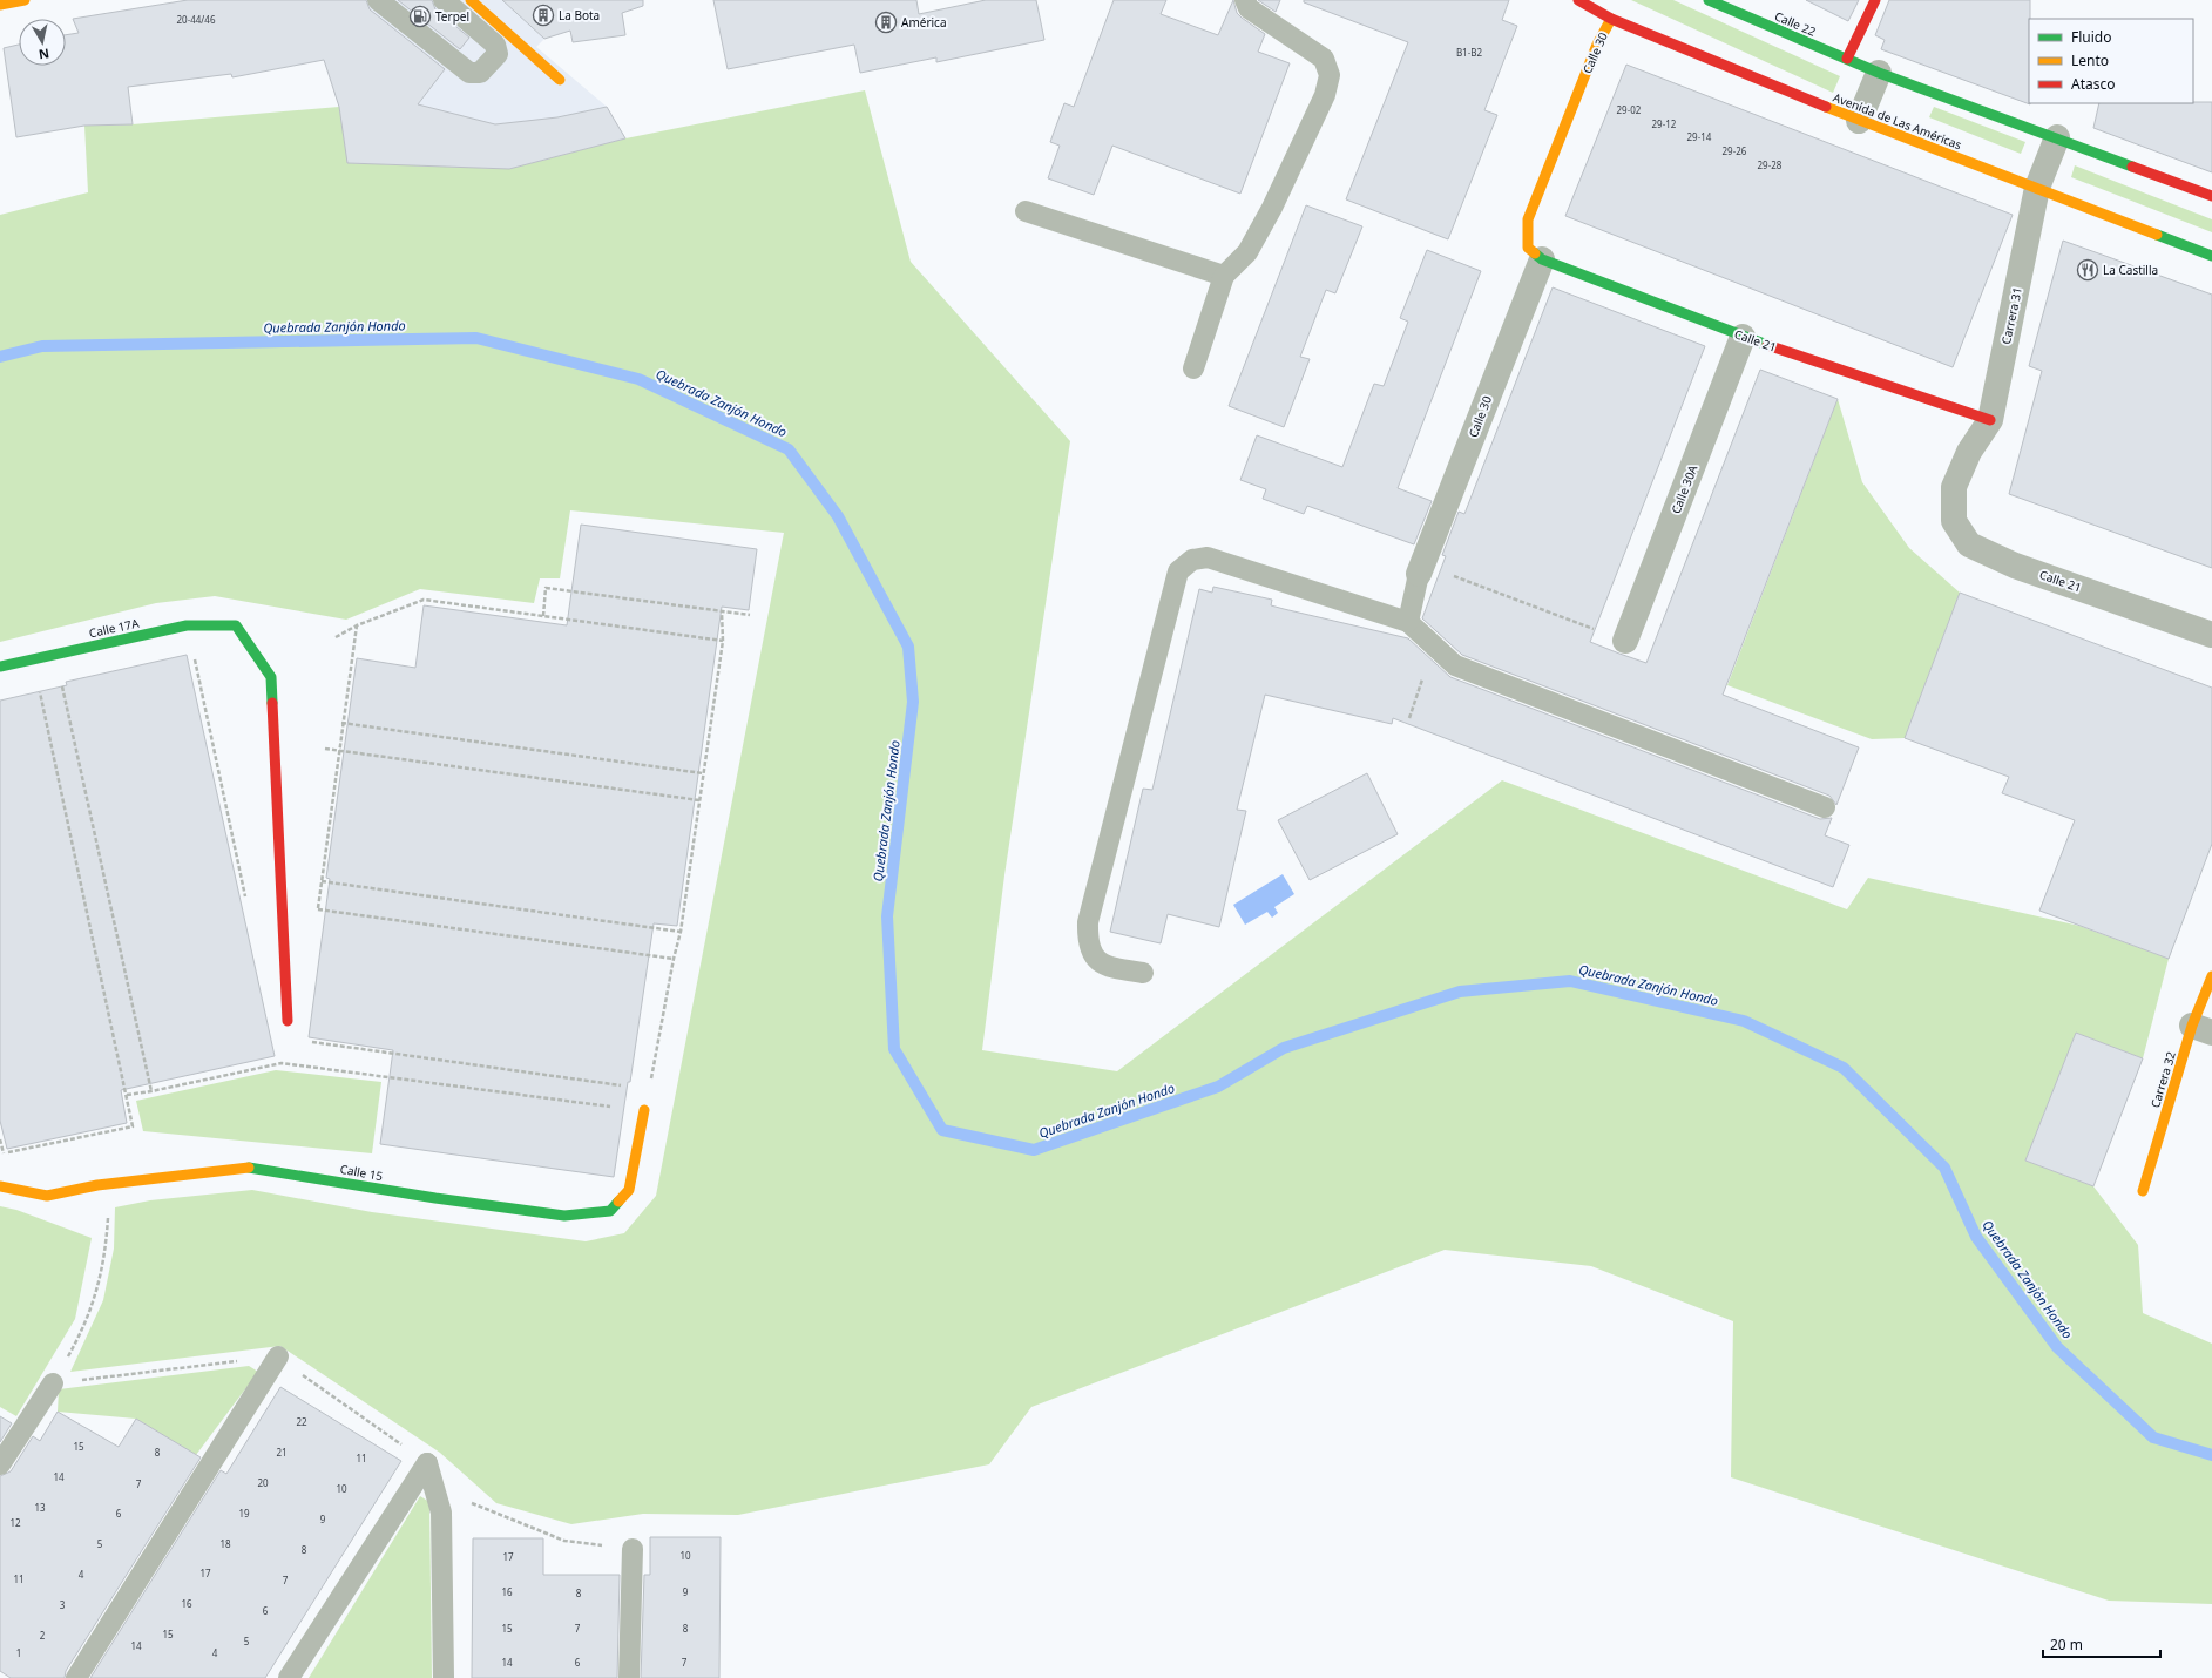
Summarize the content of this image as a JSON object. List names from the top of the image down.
{
  "streets": {
    "street": [
      "Calle 22",
      "Calle 30",
      "Avenida de Las Américas",
      "Carrera 31",
      "Calle 21",
      "Calle 30A",
      "Calle 17A",
      "Carrera 32",
      "Calle 15"
    ]
  },
  "crossings": [
    ["Calle 30", "Avenida de Las Américas"],
    ["Calle 30", "Calle 21"],
    ["Avenida de Las Américas", "Carrera 31"],
    ["Carrera 31", "Calle 21"],
    ["Calle 21", "Calle 30A"]
  ],
  "water": ["Quebrada Zanjón Hondo"],
  "places": {
    "building": ["La Bota", "América"],
    "fuel station": ["Terpel"],
    "restaurant": ["La Castilla"]
  },
  "house_numbers": [
    "20-44/46",
    "B1-B2",
    "29-02",
    "29-12",
    "29-14",
    "29-26",
    "29-28",
    "22",
    "15",
    "8",
    "21",
    "11",
    "14",
    "20",
    "7",
    "10",
    "13",
    "6",
    "19",
    "9",
    "12",
    "5",
    "18",
    "8",
    "10",
    "17",
    "17",
    "4",
    "11",
    "7",
    "16",
    "9",
    "8",
    "16",
    "3",
    "6",
    "15",
    "7",
    "8",
    "15",
    "2",
    "5",
    "14",
    "1",
    "4",
    "14",
    "6",
    "7"
  ],
  "legend": ["Fluido", "Lento", "Atasco"],
  "scale_bar": "20 m",
  "north": "bottom"
}
